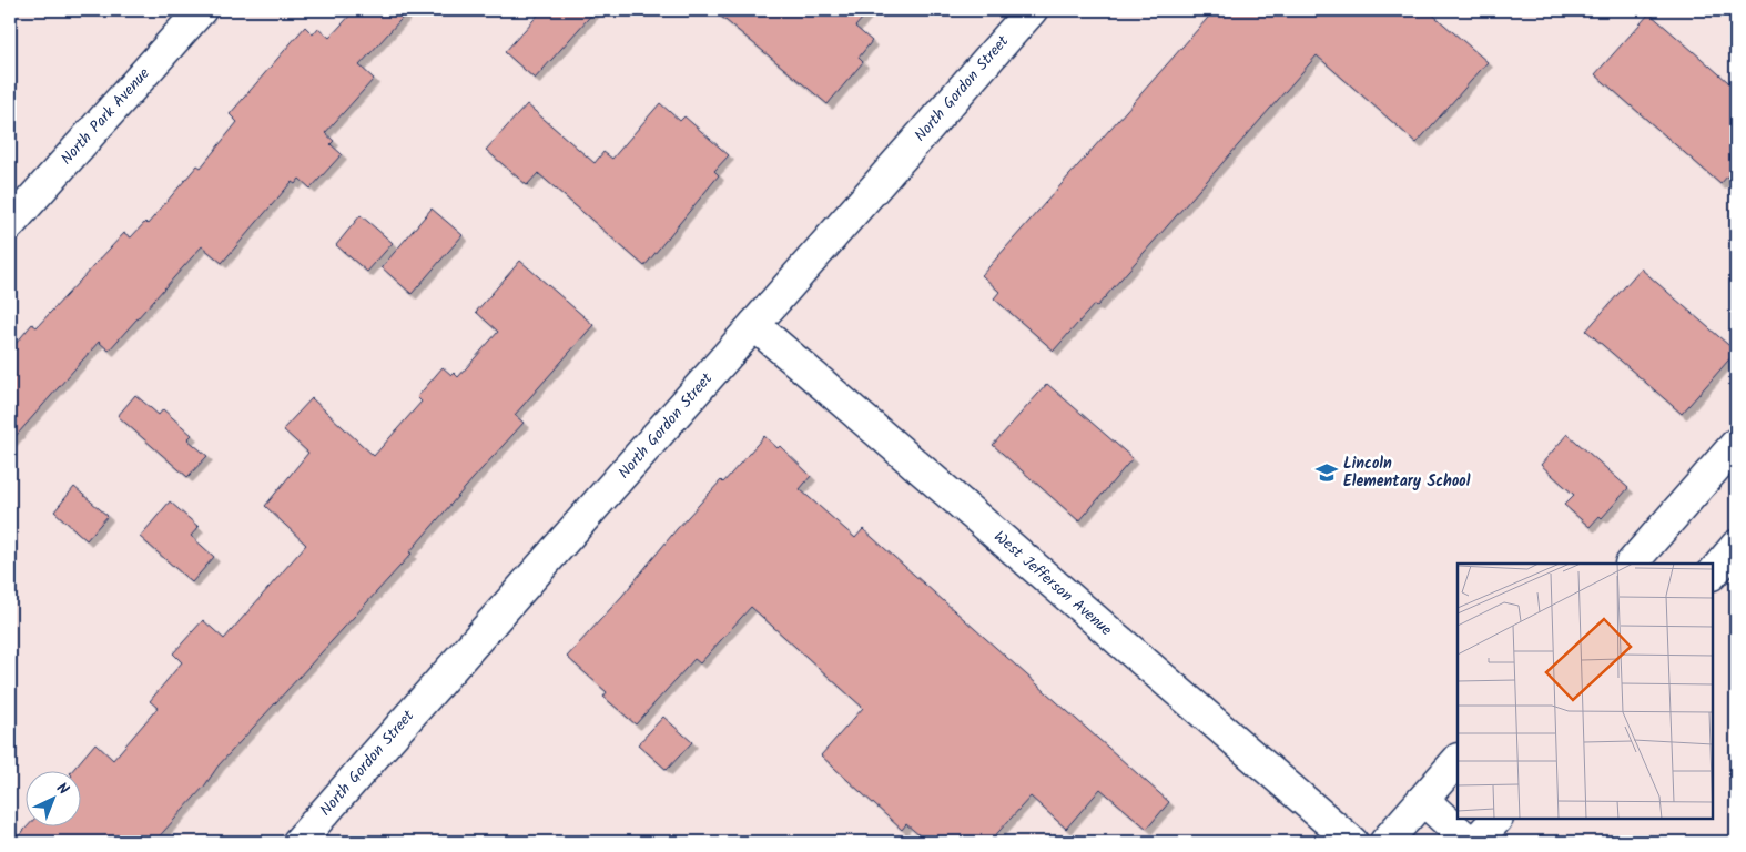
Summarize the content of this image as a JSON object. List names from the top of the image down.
{
  "streets": {
    "street": ["North Gordon Street", "North Park Avenue", "West Jefferson Avenue"]
  },
  "crossings": [
    ["North Gordon Street", "West Jefferson Avenue"]
  ],
  "places": {
    "school or university": ["Lincoln Elementary School"]
  },
  "north": "top right"
}
